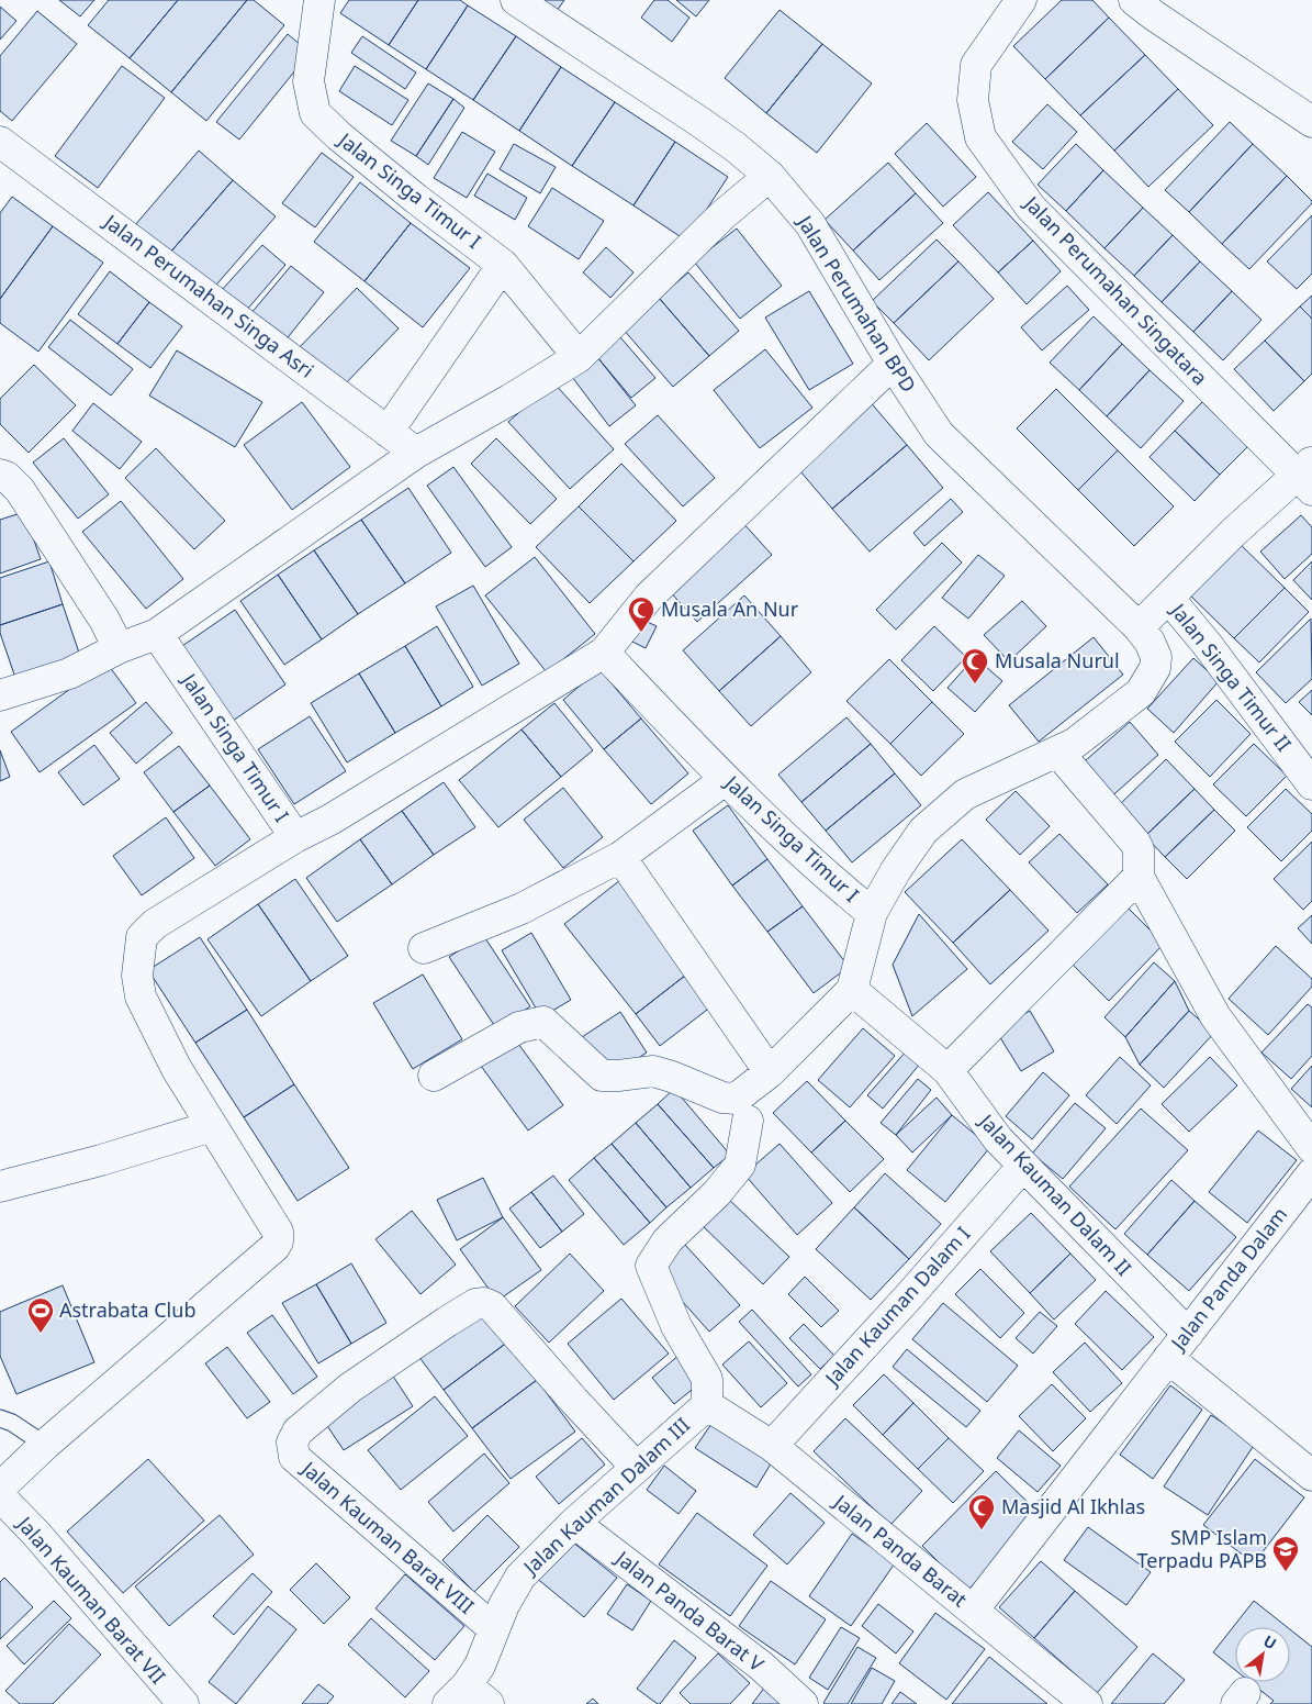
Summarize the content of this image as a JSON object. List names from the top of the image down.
{
  "streets": {
    "street": [
      "Jalan Singa Timur I",
      "Jalan Perumahan Singatara",
      "Jalan Perumahan Singa Asri",
      "Jalan Perumahan BPD",
      "Jalan Singa Timur II",
      "Jalan Kauman Dalam II",
      "Jalan Panda Dalam",
      "Jalan Kauman Dalam I",
      "Jalan Kauman Dalam III",
      "Jalan Kauman Barat VIII",
      "Jalan Panda Barat",
      "Jalan Kauman Barat VII",
      "Jalan Panda Barat V"
    ]
  },
  "crossings": [
    ["Jalan Singa Timur I", "Jalan Perumahan BPD"],
    ["Jalan Kauman Dalam II", "Jalan Panda Dalam"],
    ["Jalan Kauman Dalam II", "Jalan Kauman Dalam I"],
    ["Jalan Panda Dalam", "Jalan Panda Barat"],
    ["Jalan Kauman Dalam I", "Jalan Panda Barat"],
    ["Jalan Kauman Dalam III", "Jalan Kauman Barat VIII"],
    ["Jalan Kauman Dalam III", "Jalan Panda Barat"],
    ["Jalan Kauman Dalam III", "Jalan Panda Barat V"]
  ],
  "places": {
    "mosque": ["Musala An Nur", "Musala Nurul", "Masjid Al Ikhlas"],
    "sports": ["Astrabata Club"],
    "school or university": ["SMP Islam Terpadu PAPB"]
  },
  "north": "top right"
}
